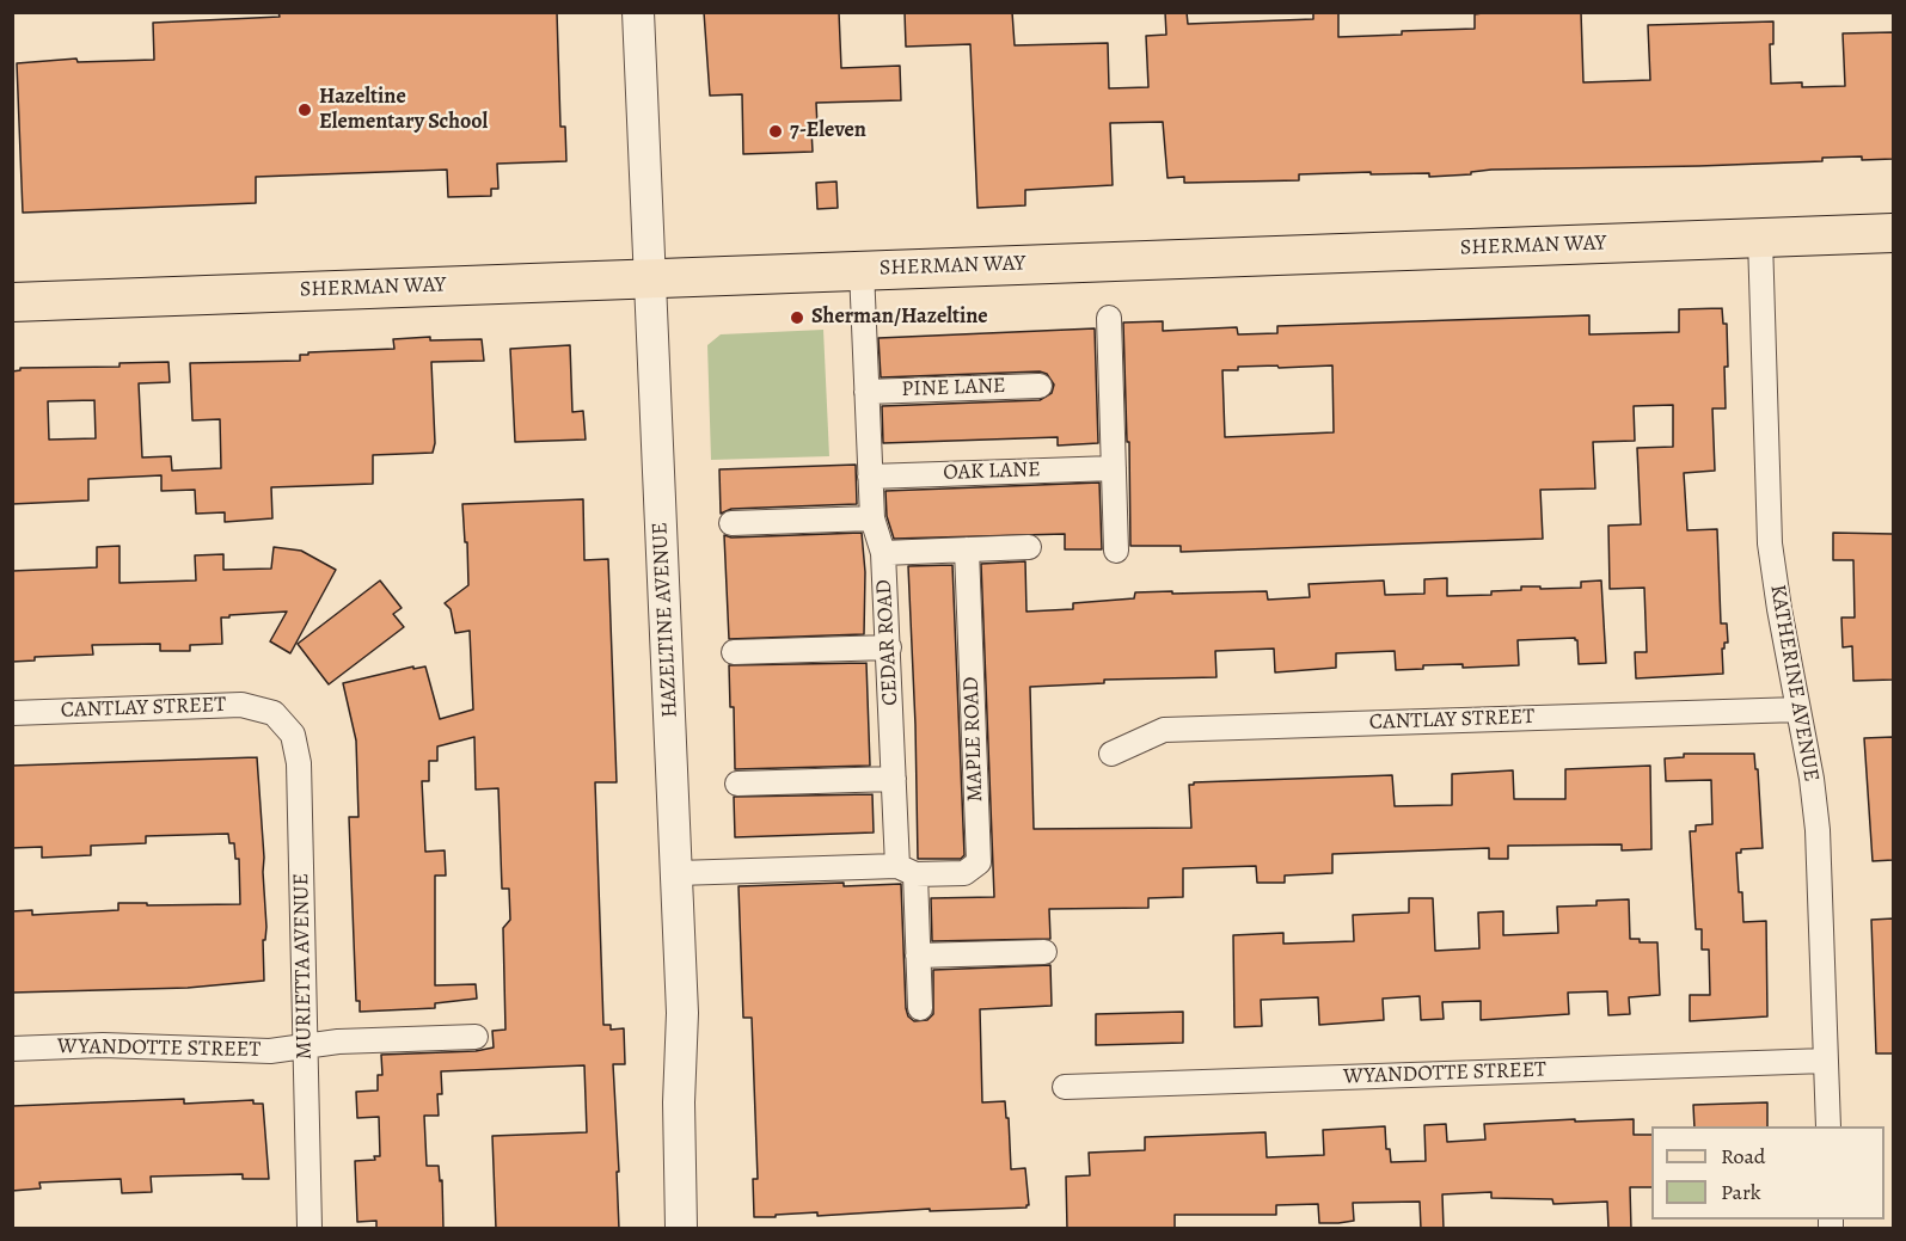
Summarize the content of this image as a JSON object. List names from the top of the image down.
{
  "streets": {
    "main road": ["SHERMAN WAY"],
    "street": [
      "PINE LANE",
      "OAK LANE",
      "HAZELTINE AVENUE",
      "CEDAR ROAD",
      "KATHERINE AVENUE",
      "CANTLAY STREET",
      "MAPLE ROAD",
      "MURIETTA AVENUE",
      "WYANDOTTE STREET"
    ]
  },
  "crossings": [
    ["SHERMAN WAY", "HAZELTINE AVENUE"],
    ["SHERMAN WAY", "CEDAR ROAD"],
    ["SHERMAN WAY", "KATHERINE AVENUE"],
    ["PINE LANE", "CEDAR ROAD"],
    ["OAK LANE", "CEDAR ROAD"],
    ["HAZELTINE AVENUE", "MAPLE ROAD"],
    ["CEDAR ROAD", "MAPLE ROAD"],
    ["KATHERINE AVENUE", "CANTLAY STREET"],
    ["KATHERINE AVENUE", "WYANDOTTE STREET"],
    ["CANTLAY STREET", "MURIETTA AVENUE"],
    ["MURIETTA AVENUE", "WYANDOTTE STREET"]
  ],
  "places": ["Hazeltine Elementary School", "7-Eleven", "Sherman/Hazeltine"],
  "legend": ["Road", "Park"]
}
